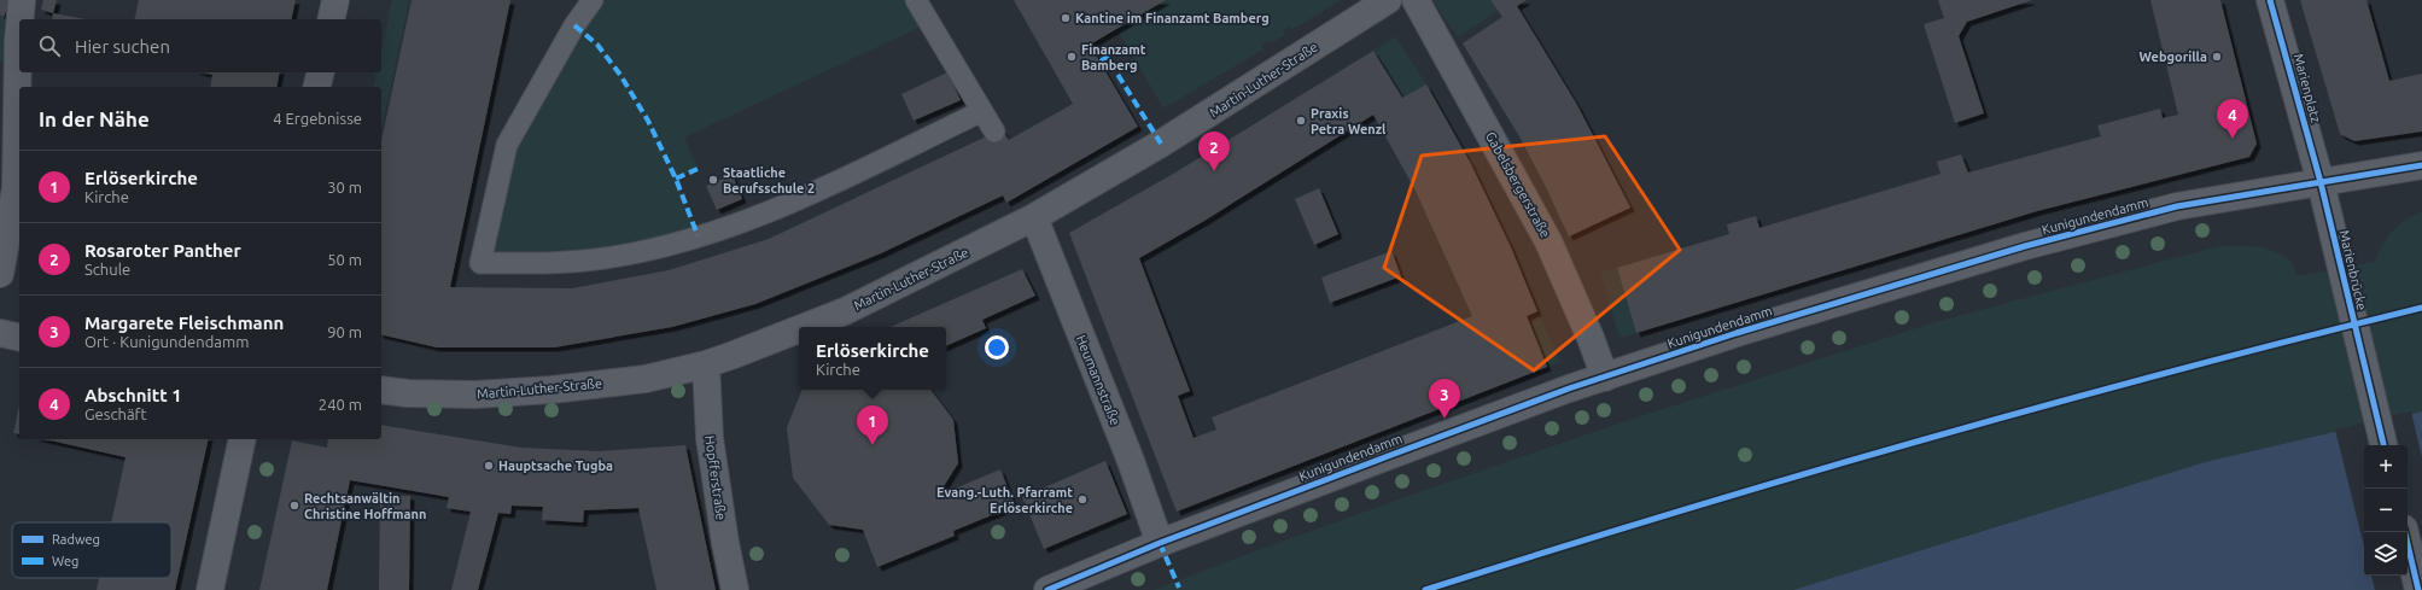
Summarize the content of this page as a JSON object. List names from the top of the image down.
{
  "streets": {
    "street": [
      "Martin-Luther-Straße",
      "Marienplatz",
      "Gabelsbergerstraße",
      "Kunigundendamm",
      "Marienbrücke",
      "Heumannstraße",
      "Hopfferstraße"
    ]
  },
  "crossings": [
    ["Martin-Luther-Straße", "Heumannstraße"],
    ["Martin-Luther-Straße", "Hopfferstraße"],
    ["Marienplatz", "Kunigundendamm"],
    ["Marienplatz", "Marienbrücke"],
    ["Gabelsbergerstraße", "Kunigundendamm"],
    ["Kunigundendamm", "Marienbrücke"],
    ["Kunigundendamm", "Heumannstraße"]
  ],
  "places": [
    "Kantine im Finanzamt Bamberg",
    "Finanzamt Bamberg",
    "Webgorilla",
    "Praxis Petra Wenzl",
    "Staatliche Berufsschule 2",
    "Hauptsache Tugba",
    "Evang.-Luth. Pfarramt Erlöserkirche",
    "Rechtsanwältin Christine Hoffmann"
  ],
  "legend": ["Radweg", "Weg"],
  "page": {
    "search": "Hier suchen",
    "heading": ["In der Nähe", "4 Ergebnisse"],
    "pins": [
      "4",
      "2",
      "3",
      "1"
    ],
    "list": [
      {
        "mark": "1",
        "name": "Erlöserkirche",
        "note": "Kirche",
        "value": "30 m"
      },
      {
        "mark": "2",
        "name": "Rosaroter Panther",
        "note": "Schule",
        "value": "50 m"
      },
      {
        "mark": "3",
        "name": "Margarete Fleischmann",
        "note": "Ort · Kunigundendamm",
        "value": "90 m"
      },
      {
        "mark": "4",
        "name": "Abschnitt 1",
        "note": "Geschäft",
        "value": "240 m"
      }
    ],
    "popup": ["Erlöserkirche", "Kirche"],
    "map_buttons": ["+", "−"]
  }
}
